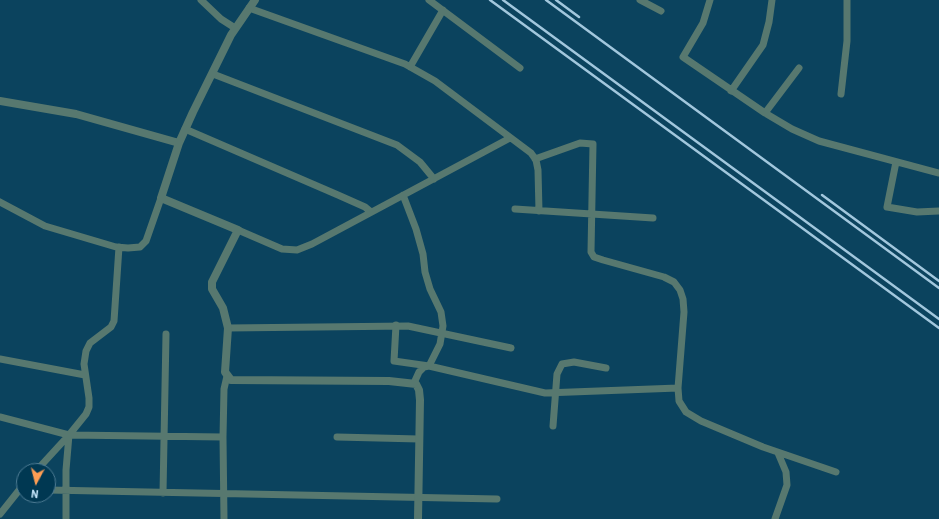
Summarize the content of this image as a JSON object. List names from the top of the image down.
{
  "north": "bottom"
}
